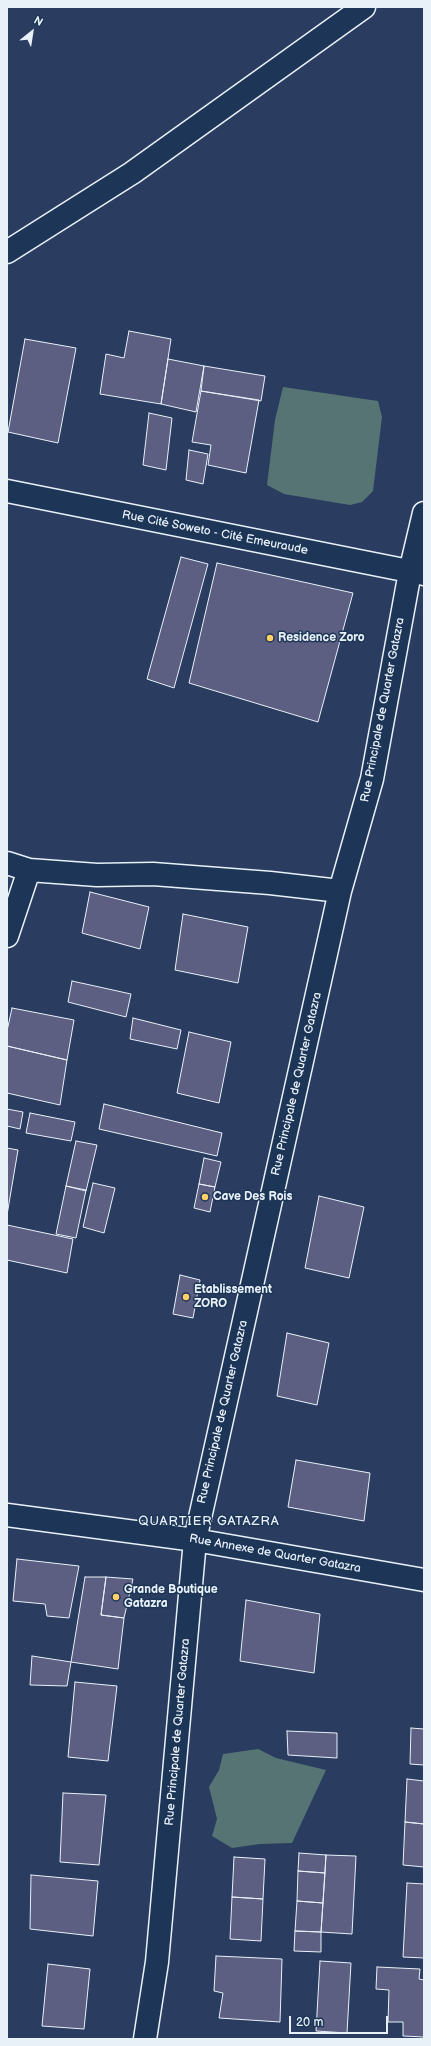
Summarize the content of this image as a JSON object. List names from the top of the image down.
{
  "streets": {
    "street": ["Rue Cité Soweto - Cité Emeuraude", "Rue Principale de Quarter Gatazra", "Rue Annexe de Quarter Gatazra"]
  },
  "crossings": [
    ["Rue Cité Soweto - Cité Emeuraude", "Rue Principale de Quarter Gatazra"],
    ["Rue Principale de Quarter Gatazra", "Rue Annexe de Quarter Gatazra"]
  ],
  "districts": ["QUARTIER GATAZRA"],
  "places": [
    "Residence Zoro",
    "Cave Des Rois",
    "Etablissement ZORO",
    "Grande Boutique Gatazra"
  ],
  "scale_bar": "20 m",
  "north": "top right"
}
